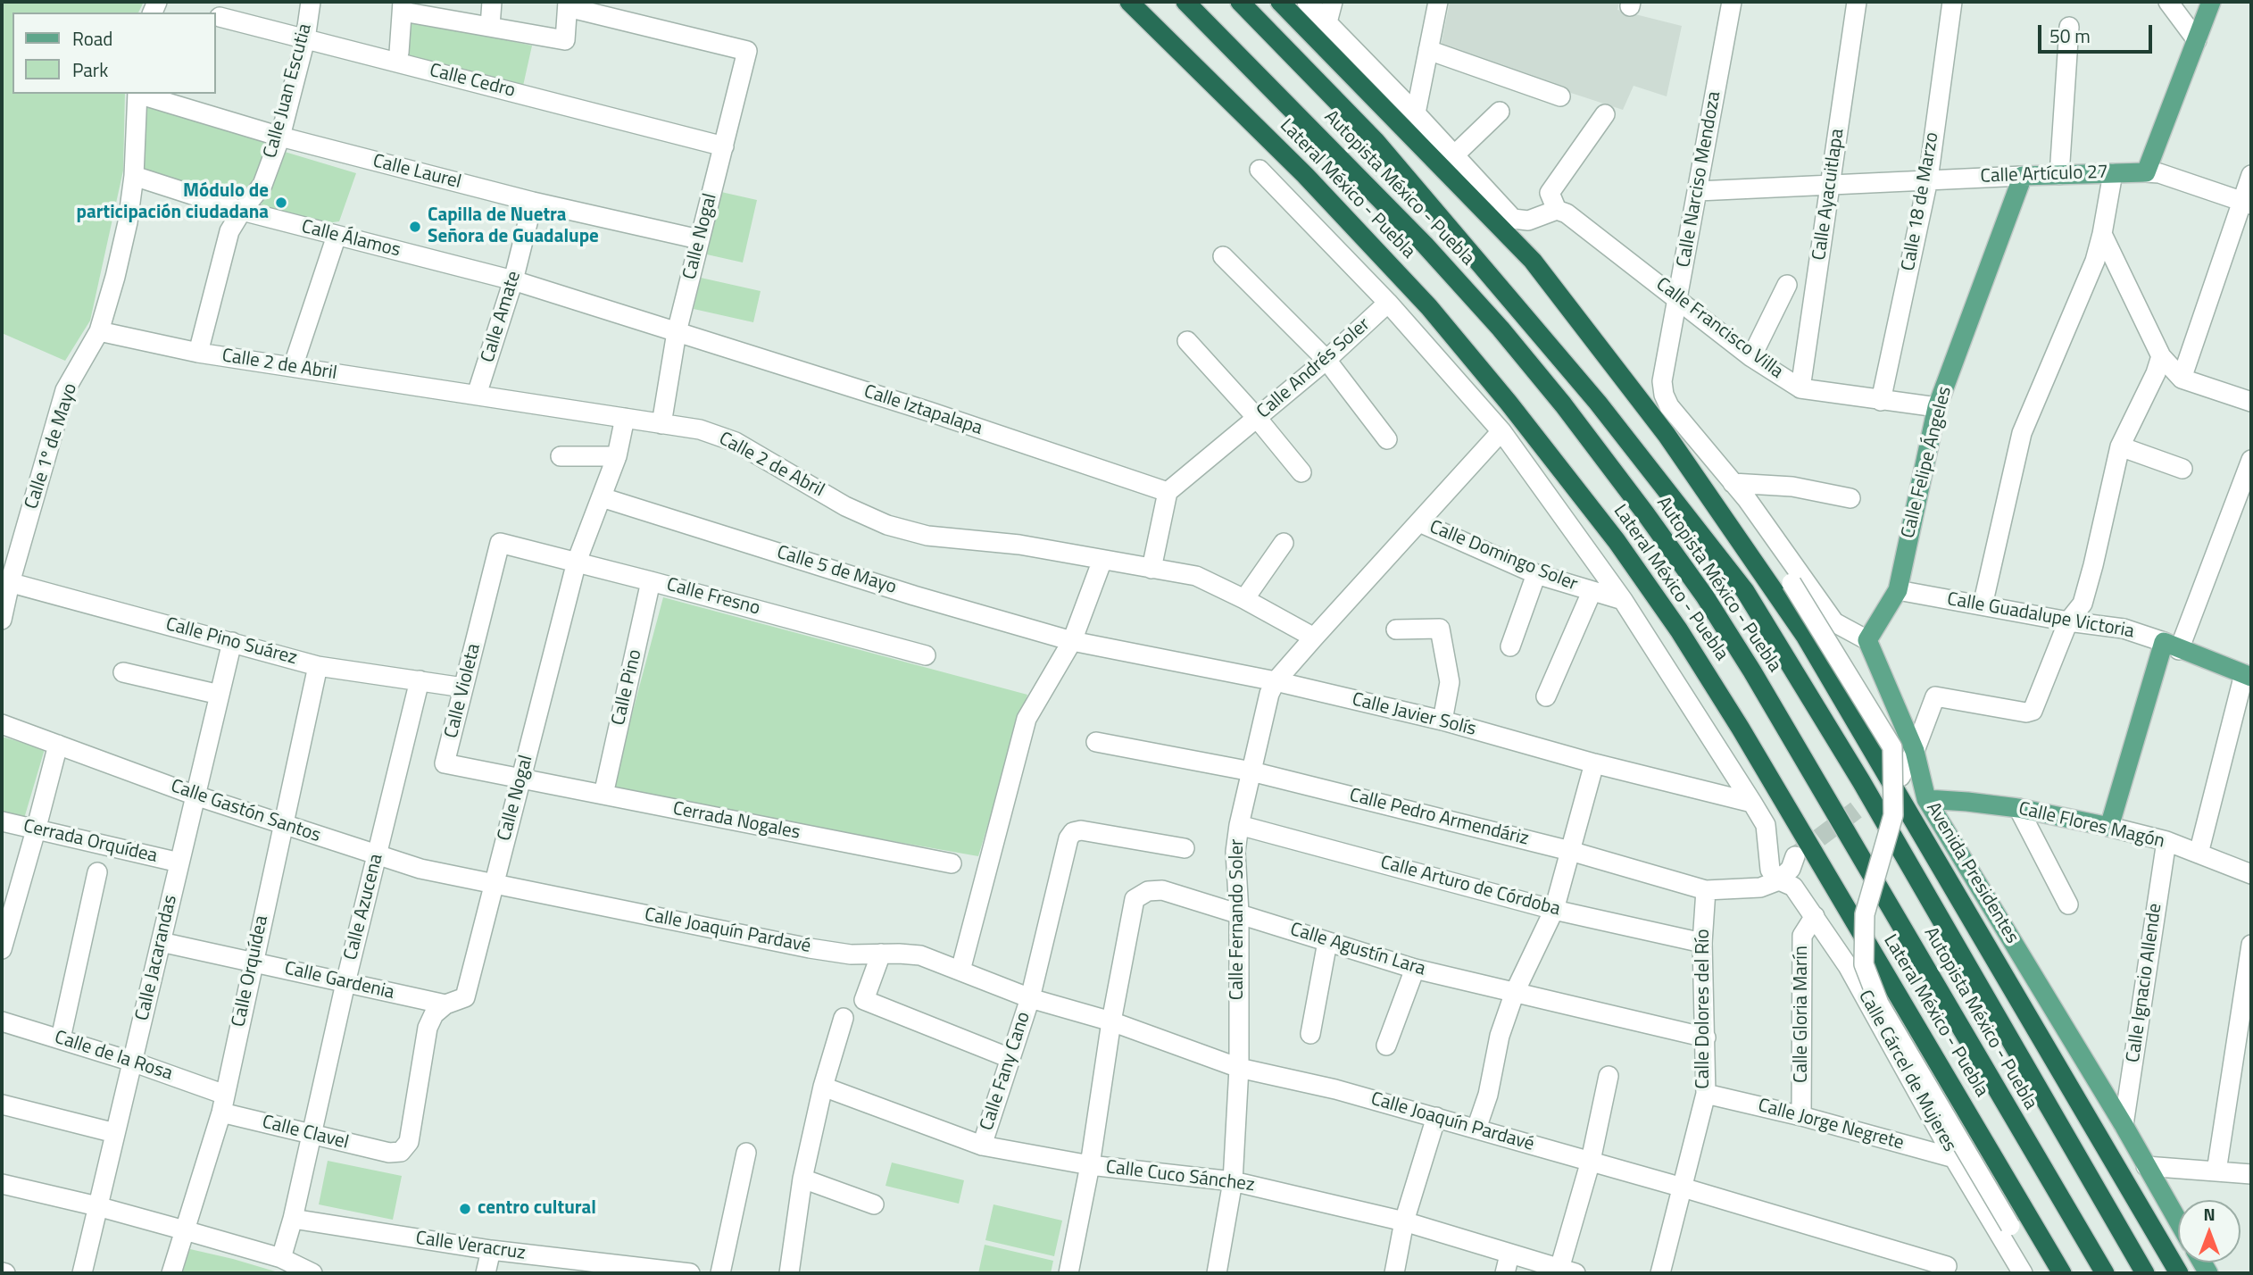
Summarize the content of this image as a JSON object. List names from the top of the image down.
{
  "streets": {
    "highway": ["Autopista México - Puebla", "Lateral México - Puebla"],
    "main road": [
      "Calle Artículo 27",
      "Calle Felipe Ángeles",
      "Calle Guadalupe Victoria",
      "Calle Flores Magón",
      "Avenida Presidentes"
    ],
    "street": [
      "Calle Cedro",
      "Calle Juan Escutia",
      "Calle Laurel",
      "Calle Narciso Mendoza",
      "Calle Ayacuitlapa",
      "Calle 18 de Marzo",
      "Calle Nogal",
      "Calle Álamos",
      "Calle Amate",
      "Calle Francisco Villa",
      "Calle 2 de Abril",
      "Calle Andrés Soler",
      "Calle Iztapalapa",
      "Calle 1º de Mayo",
      "Calle Domingo Soler",
      "Calle 5 de Mayo",
      "Calle Fresno",
      "Calle Pino Suárez",
      "Calle Pino",
      "Calle Violeta",
      "Calle Javier Solís",
      "Calle Gastón Santos",
      "Calle Pedro Armendáriz",
      "Cerrada Nogales",
      "Cerrada Orquídea",
      "Calle Arturo de Córdoba",
      "Calle Azucena",
      "Calle Fernando Soler",
      "Calle Joaquín Pardavé",
      "Calle Agustín Lara",
      "Calle Jacarandas",
      "Calle Orquídea",
      "Calle Gardenia",
      "Calle Ignacio Allende",
      "Calle Dolores del Río",
      "Calle Gloria Marín",
      "Calle de la Rosa",
      "Calle Fany Cano",
      "Calle Cárcel de Mujeres",
      "Calle Jorge Negrete",
      "Calle Clavel",
      "Calle Cuco Sánchez",
      "Calle Veracruz"
    ]
  },
  "crossings": [
    ["Calle Cedro", "Calle Juan Escutia"],
    ["Calle Cedro", "Calle Nogal"],
    ["Calle Juan Escutia", "Calle Laurel"],
    ["Calle Juan Escutia", "Calle Álamos"],
    ["Calle Juan Escutia", "Calle 2 de Abril"],
    ["Calle Laurel", "Calle Nogal"],
    ["Calle Laurel", "Calle Amate"],
    ["Calle Artículo 27", "Calle Narciso Mendoza"],
    ["Calle Artículo 27", "Calle Ayacuitlapa"],
    ["Calle Artículo 27", "Calle 18 de Marzo"],
    ["Calle Artículo 27", "Calle Felipe Ángeles"],
    ["Calle Narciso Mendoza", "Calle Francisco Villa"],
    ["Calle Ayacuitlapa", "Calle Francisco Villa"],
    ["Calle 18 de Marzo", "Calle Francisco Villa"],
    ["Calle Nogal", "Calle Álamos"],
    ["Calle Nogal", "Calle 2 de Abril"],
    ["Calle Nogal", "Calle Iztapalapa"],
    ["Calle Nogal", "Calle 5 de Mayo"],
    ["Calle Nogal", "Calle Fresno"],
    ["Calle Nogal", "Calle Violeta"],
    ["Calle Nogal", "Calle Gastón Santos"],
    ["Calle Nogal", "Cerrada Nogales"],
    ["Calle Nogal", "Calle Joaquín Pardavé"],
    ["Calle Nogal", "Calle Gardenia"],
    ["Calle Nogal", "Calle Clavel"],
    ["Calle Álamos", "Calle Amate"],
    ["Calle Álamos", "Calle Iztapalapa"],
    ["Calle Álamos", "Calle 1º de Mayo"],
    ["Calle Amate", "Calle 2 de Abril"],
    ["Calle Francisco Villa", "Calle Felipe Ángeles"],
    ["Calle 2 de Abril", "Calle 1º de Mayo"],
    ["Calle 2 de Abril", "Calle Fernando Soler"],
    ["Calle Andrés Soler", "Calle Iztapalapa"],
    ["Calle 1º de Mayo", "Calle Pino Suárez"],
    ["Calle Felipe Ángeles", "Calle Guadalupe Victoria"],
    ["Calle Felipe Ángeles", "Avenida Presidentes"],
    ["Calle Domingo Soler", "Calle Fernando Soler"],
    ["Calle 5 de Mayo", "Calle Javier Solís"],
    ["Calle Fresno", "Calle Pino"],
    ["Calle Fresno", "Calle Violeta"],
    ["Calle Pino Suárez", "Calle Violeta"],
    ["Calle Pino Suárez", "Calle Azucena"],
    ["Calle Pino Suárez", "Calle Jacarandas"],
    ["Calle Pino Suárez", "Calle Orquídea"],
    ["Calle Pino", "Cerrada Nogales"],
    ["Calle Violeta", "Cerrada Nogales"],
    ["Calle Javier Solís", "Calle Fernando Soler"],
    ["Calle Gastón Santos", "Calle Azucena"],
    ["Calle Gastón Santos", "Calle Joaquín Pardavé"],
    ["Calle Gastón Santos", "Calle Jacarandas"],
    ["Calle Gastón Santos", "Calle Orquídea"],
    ["Calle Pedro Armendáriz", "Calle Fernando Soler"],
    ["Calle Pedro Armendáriz", "Calle Dolores del Río"],
    ["Calle Pedro Armendáriz", "Calle Cárcel de Mujeres"],
    ["Calle Flores Magón", "Avenida Presidentes"],
    ["Calle Flores Magón", "Calle Ignacio Allende"],
    ["Cerrada Orquídea", "Calle Jacarandas"],
    ["Avenida Presidentes", "Calle Ignacio Allende"],
    ["Calle Arturo de Córdoba", "Calle Fernando Soler"],
    ["Calle Arturo de Córdoba", "Calle Dolores del Río"],
    ["Calle Azucena", "Calle Gardenia"],
    ["Calle Azucena", "Calle Clavel"],
    ["Calle Azucena", "Calle Veracruz"],
    ["Calle Fernando Soler", "Calle Joaquín Pardavé"],
    ["Calle Fernando Soler", "Calle Agustín Lara"],
    ["Calle Fernando Soler", "Calle Cuco Sánchez"],
    ["Calle Joaquín Pardavé", "Calle Agustín Lara"],
    ["Calle Joaquín Pardavé", "Calle Dolores del Río"],
    ["Calle Joaquín Pardavé", "Calle Fany Cano"],
    ["Calle Agustín Lara", "Calle Dolores del Río"],
    ["Calle Jacarandas", "Calle Gardenia"],
    ["Calle Jacarandas", "Calle de la Rosa"],
    ["Calle Orquídea", "Calle Gardenia"],
    ["Calle Orquídea", "Calle de la Rosa"],
    ["Calle Orquídea", "Calle Clavel"],
    ["Calle Dolores del Río", "Calle Jorge Negrete"],
    ["Calle Gloria Marín", "Calle Cárcel de Mujeres"],
    ["Calle Gloria Marín", "Calle Jorge Negrete"],
    ["Calle de la Rosa", "Calle Clavel"],
    ["Calle Fany Cano", "Calle Cuco Sánchez"],
    ["Calle Cárcel de Mujeres", "Calle Jorge Negrete"]
  ],
  "places": ["Módulo de participación ciudadana", "Capilla de Nuetra Señora de Guadalupe", "centro cultural"],
  "legend": ["Road", "Park"],
  "scale_bar": "50 m",
  "north": "top"
}
